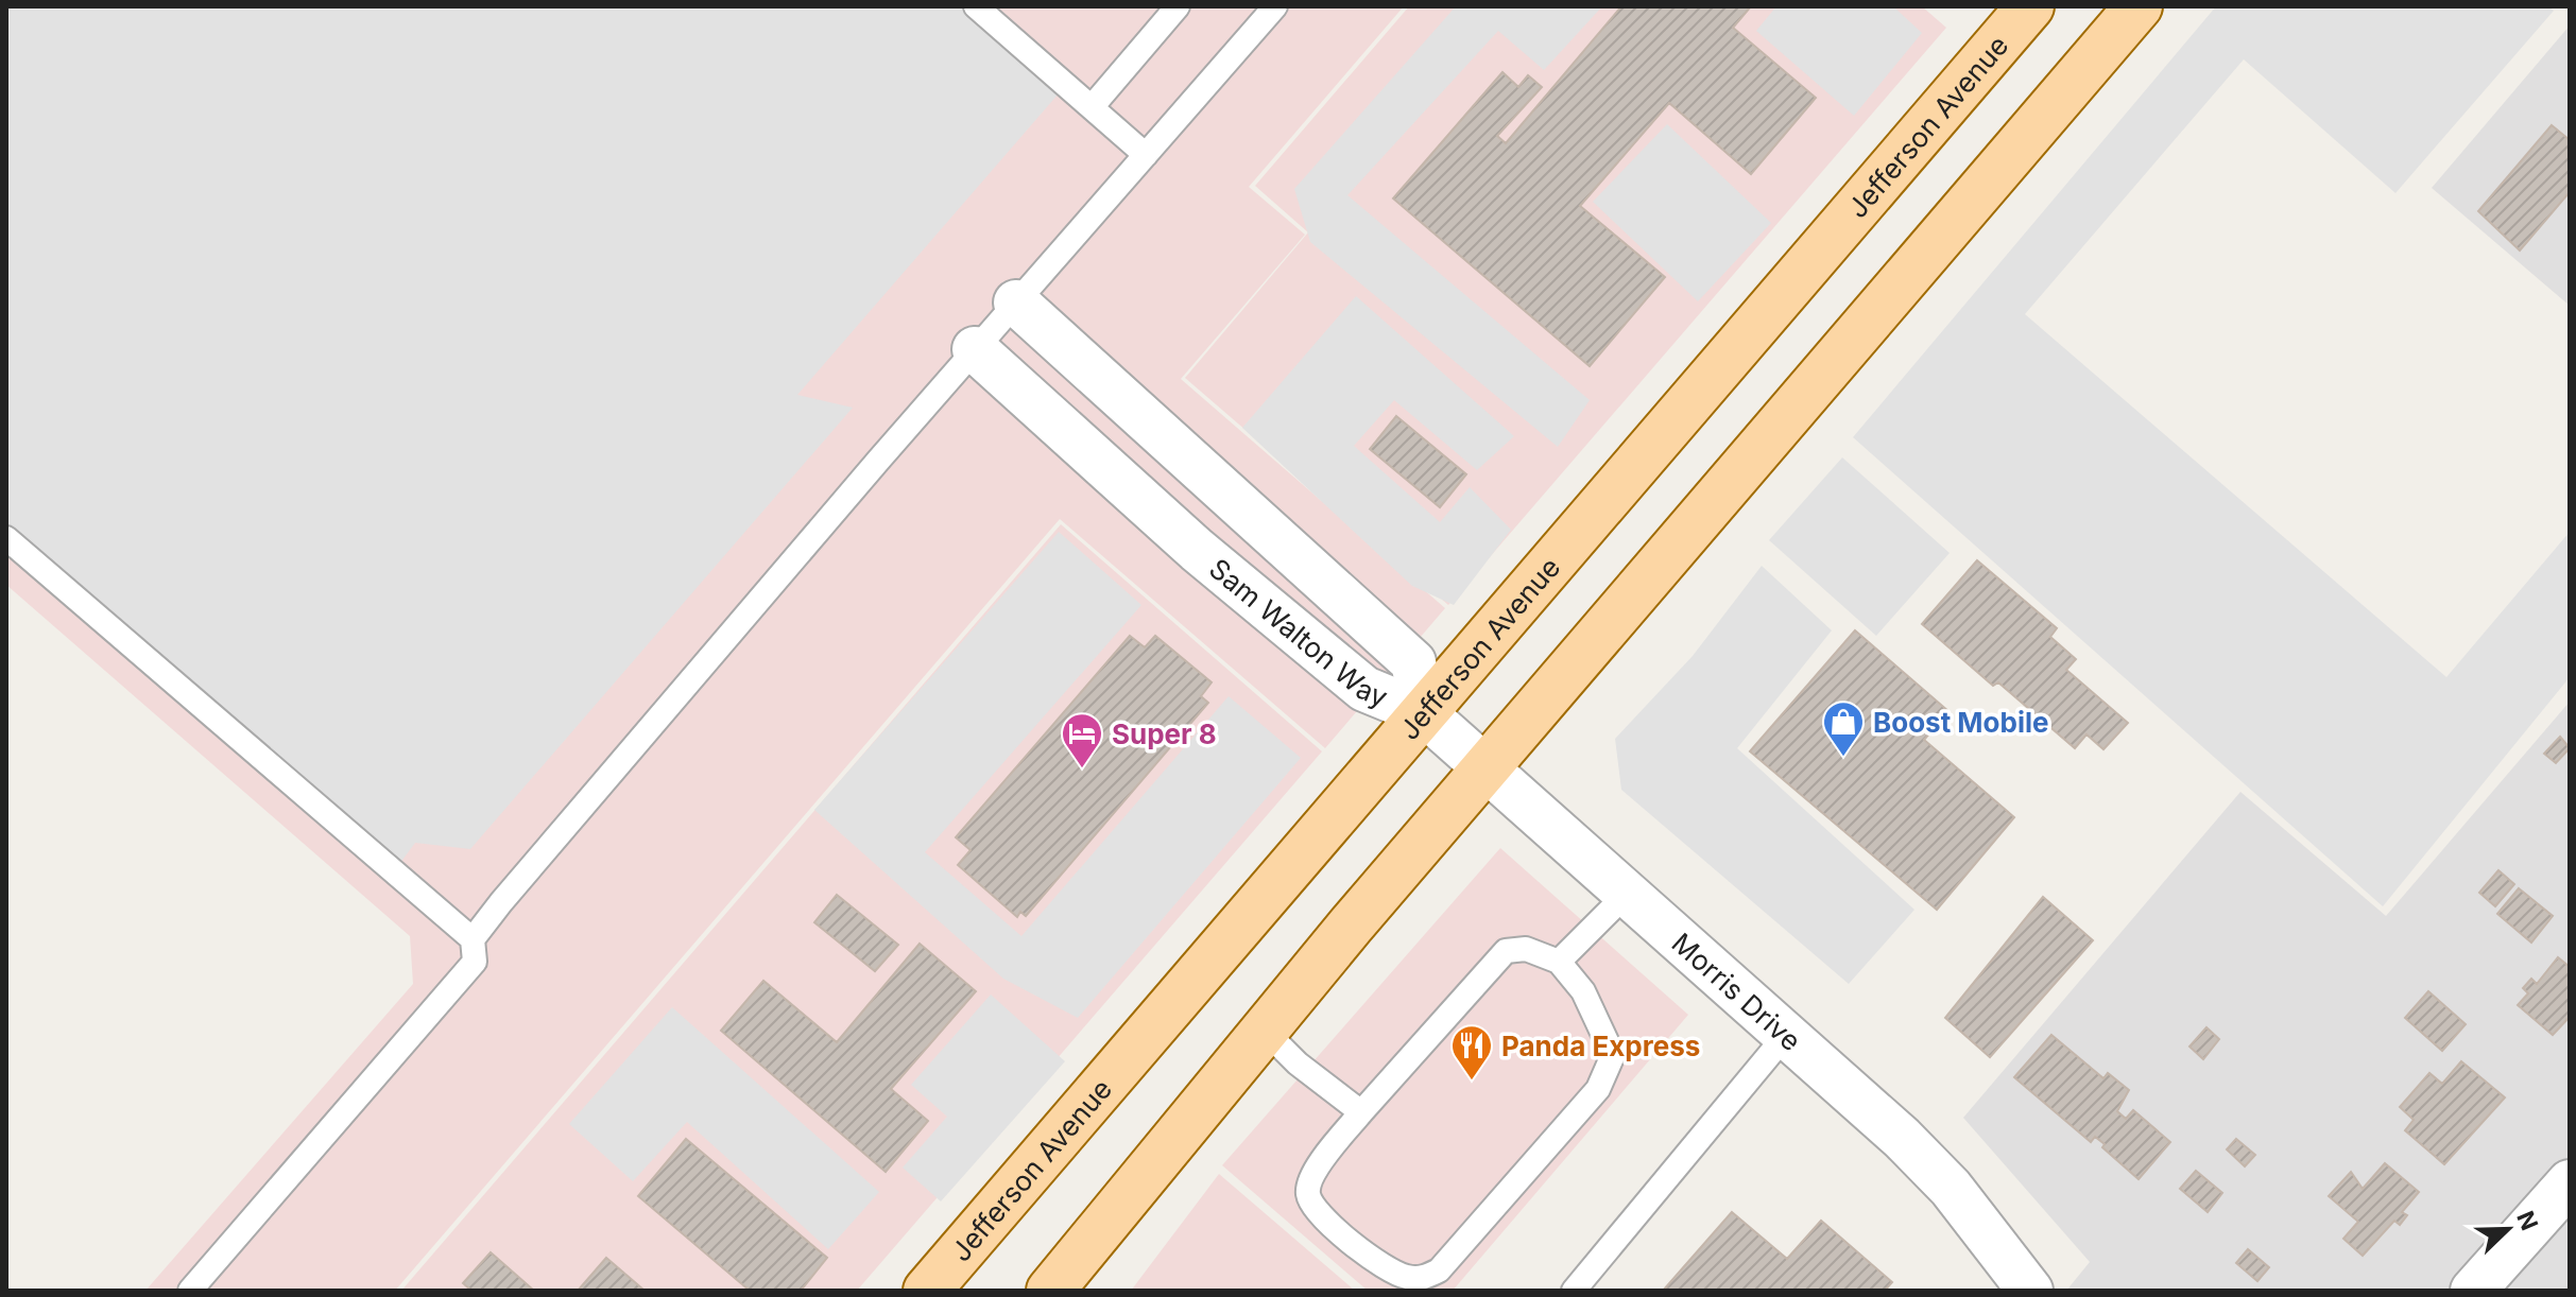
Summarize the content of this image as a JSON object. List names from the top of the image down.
{
  "streets": {
    "main road": ["Jefferson Avenue"],
    "street": ["Sam Walton Way", "Morris Drive"]
  },
  "crossings": [
    ["Jefferson Avenue", "Sam Walton Way"],
    ["Jefferson Avenue", "Morris Drive"],
    ["Sam Walton Way", "Morris Drive"]
  ],
  "places": {
    "shop": ["Boost Mobile"],
    "hotel": ["Super 8"],
    "restaurant": ["Panda Express"]
  },
  "north": "top right"
}
